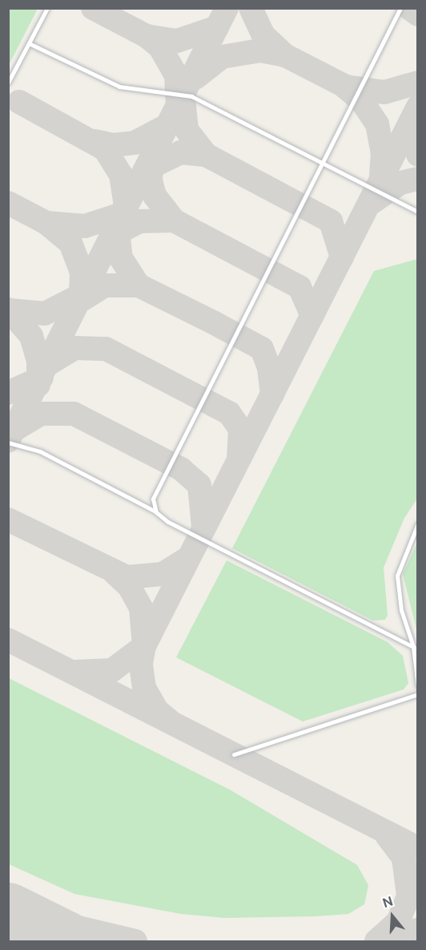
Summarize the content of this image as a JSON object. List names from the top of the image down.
{
  "north": "top"
}
